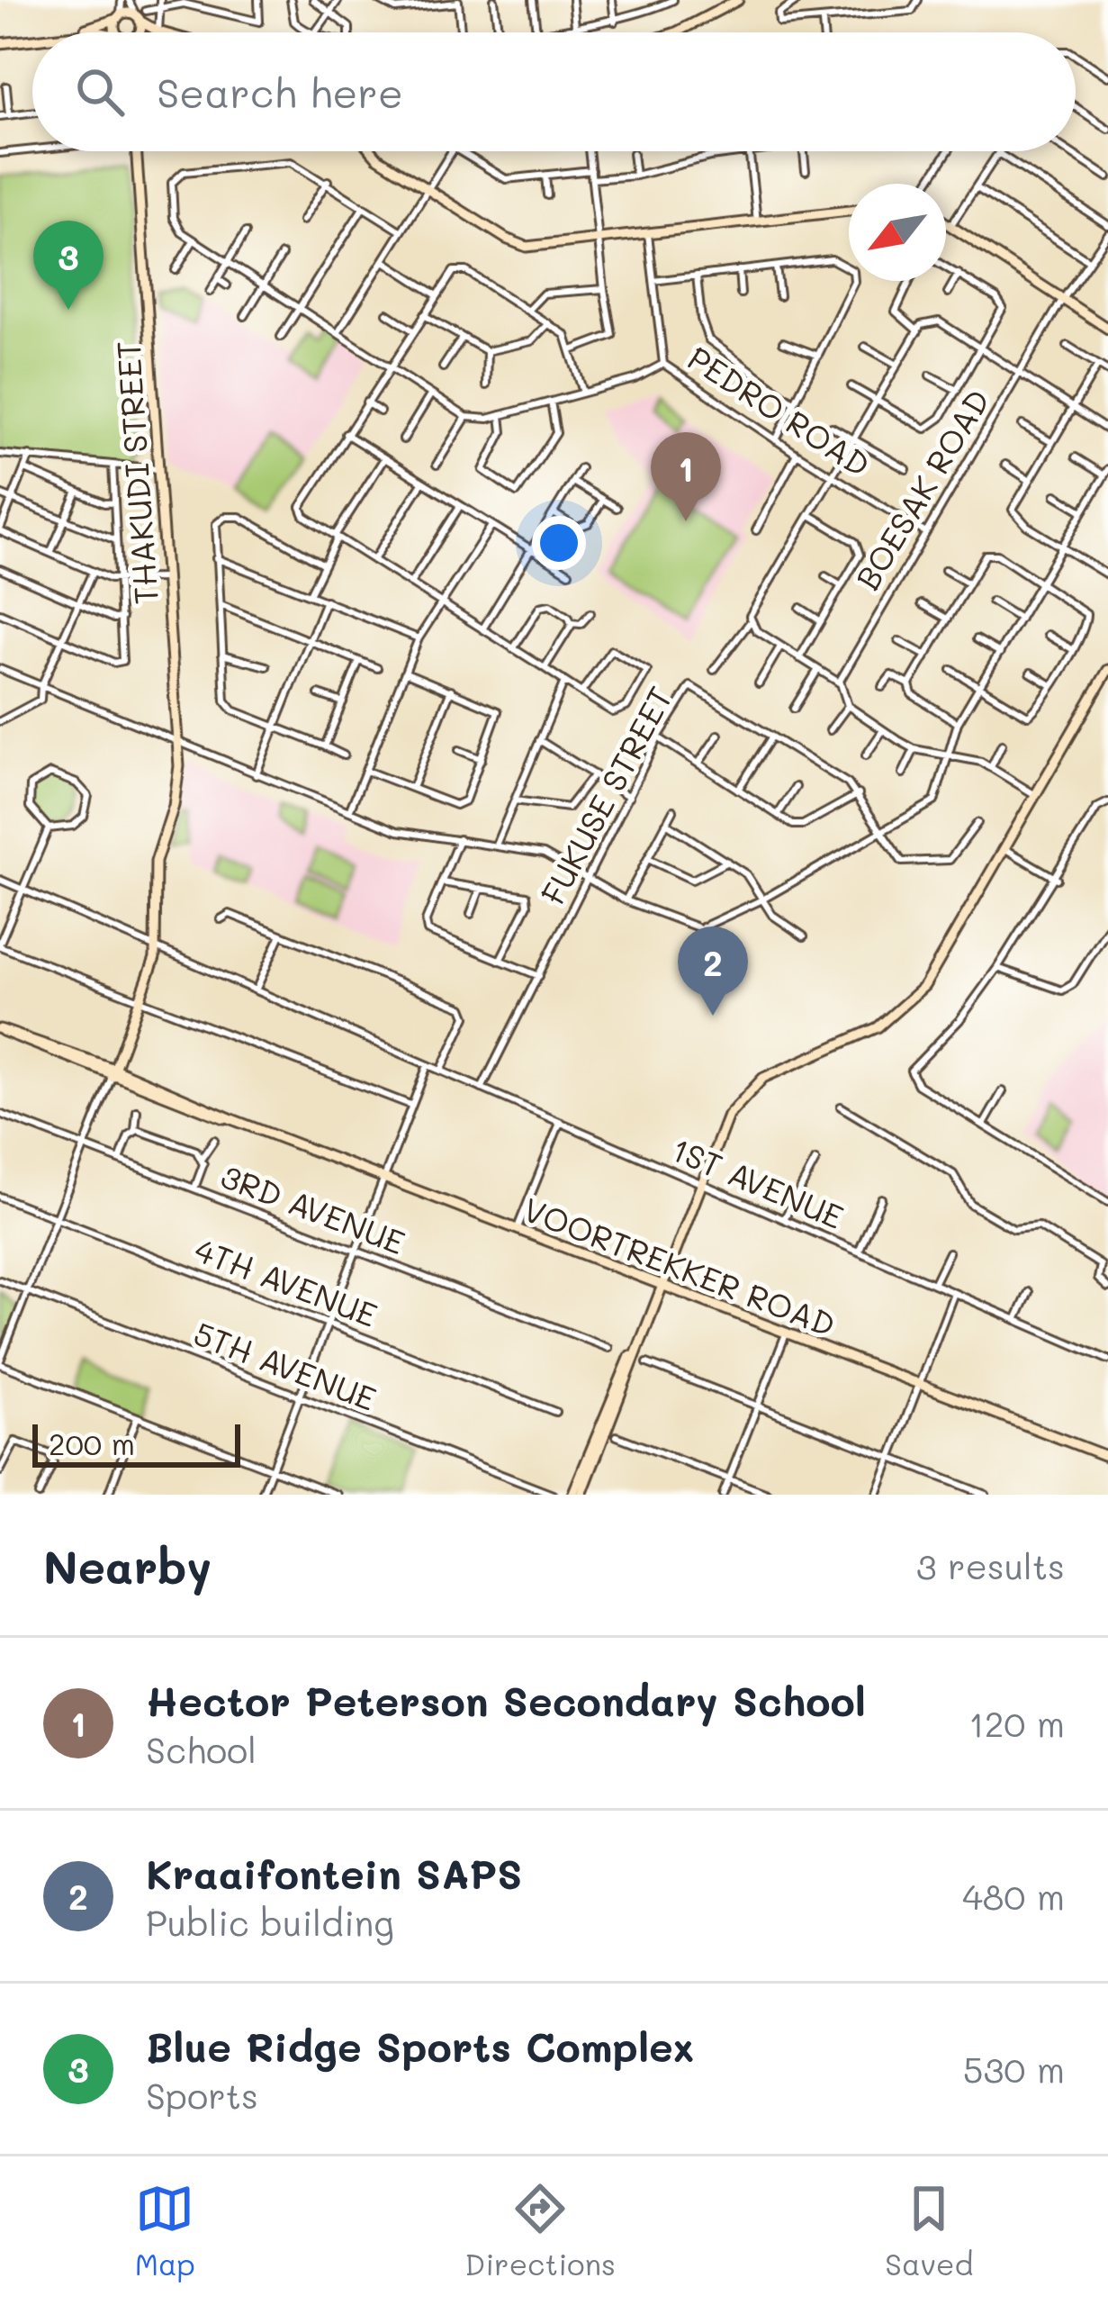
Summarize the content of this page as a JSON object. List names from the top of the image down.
{
  "streets": {
    "main road": ["THAKUDI STREET", "VOORTREKKER ROAD"],
    "street": [
      "PEDRO ROAD",
      "BOESAK ROAD",
      "FUKUSE STREET",
      "1ST AVENUE",
      "3RD AVENUE",
      "4TH AVENUE",
      "5TH AVENUE"
    ]
  },
  "crossings": [
    ["PEDRO ROAD", "BOESAK ROAD"],
    ["THAKUDI STREET", "VOORTREKKER ROAD"],
    ["FUKUSE STREET", "1ST AVENUE"]
  ],
  "scale_bar": "200 m",
  "north": "bottom left",
  "page": {
    "search": "Search here",
    "pins": ["3", "1", "2"],
    "scale": "200 m",
    "heading": ["Nearby", "3 results"],
    "list": [
      {
        "mark": "1",
        "name": "Hector Peterson Secondary School",
        "note": "School",
        "value": "120 m"
      },
      {
        "mark": "2",
        "name": "Kraaifontein SAPS",
        "note": "Public building",
        "value": "480 m"
      },
      {
        "mark": "3",
        "name": "Blue Ridge Sports Complex",
        "note": "Sports",
        "value": "530 m"
      }
    ],
    "nav": ["Map", "Directions", "Saved"]
  }
}
